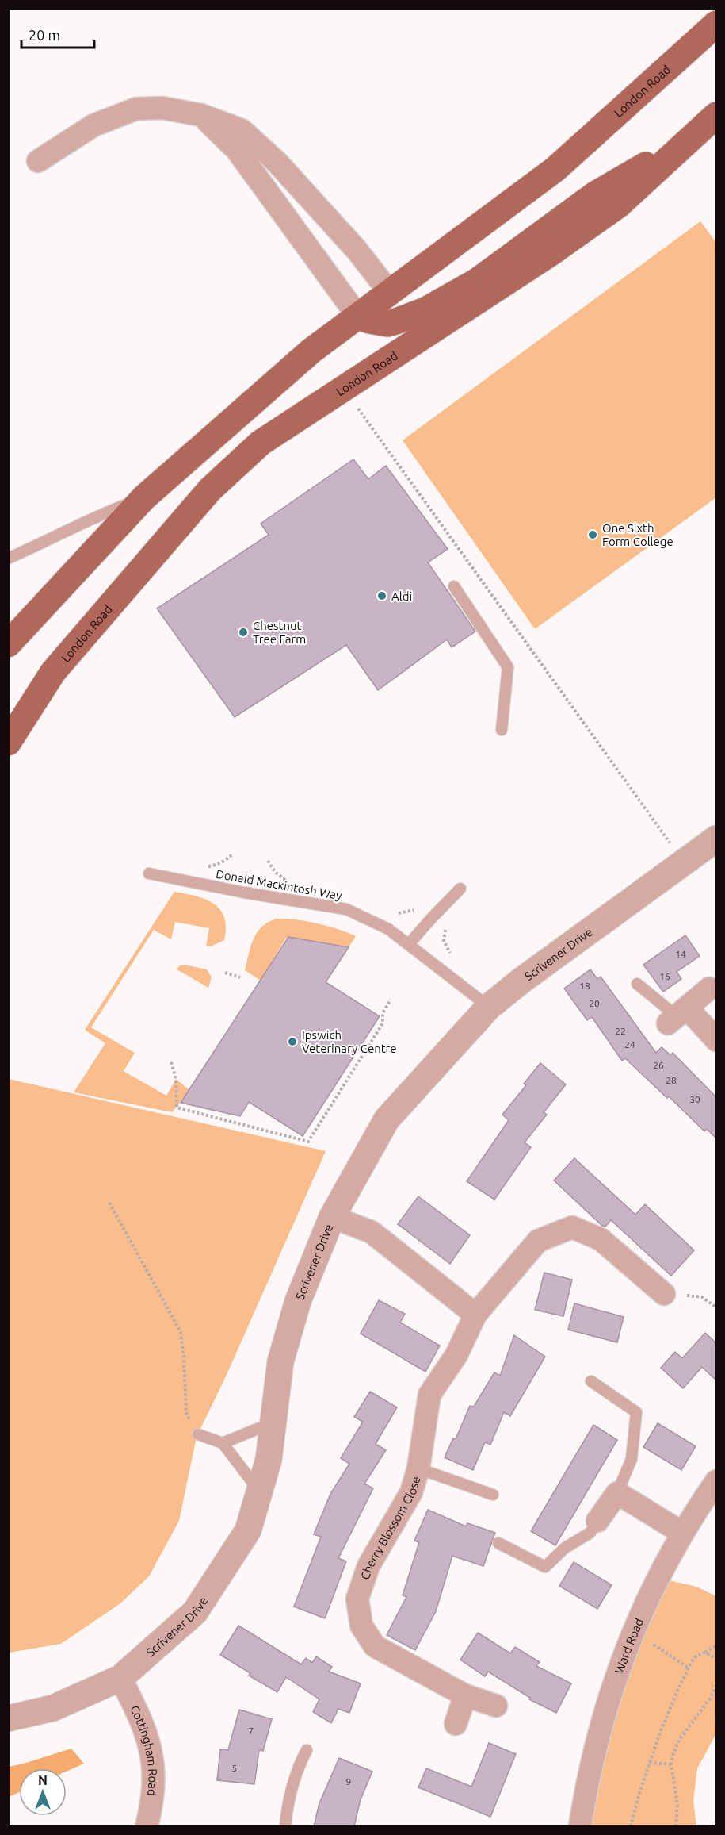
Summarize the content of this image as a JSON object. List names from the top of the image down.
{
  "streets": {
    "main road": ["London Road"],
    "street": [
      "Scrivener Drive",
      "Cherry Blossom Close",
      "Ward Road",
      "Cottingham Road"
    ],
    "lane": ["Donald Mackintosh Way"]
  },
  "crossings": [
    ["Donald Mackintosh Way", "Scrivener Drive"],
    ["Scrivener Drive", "Cottingham Road"]
  ],
  "places": [
    "One Sixth Form College",
    "Aldi",
    "Chestnut Tree Farm",
    "Ipswich Veterinary Centre"
  ],
  "house_numbers": [
    "14",
    "16",
    "18",
    "20",
    "22",
    "24",
    "26",
    "28",
    "30",
    "7",
    "5",
    "9"
  ],
  "scale_bar": "20 m",
  "north": "top"
}
